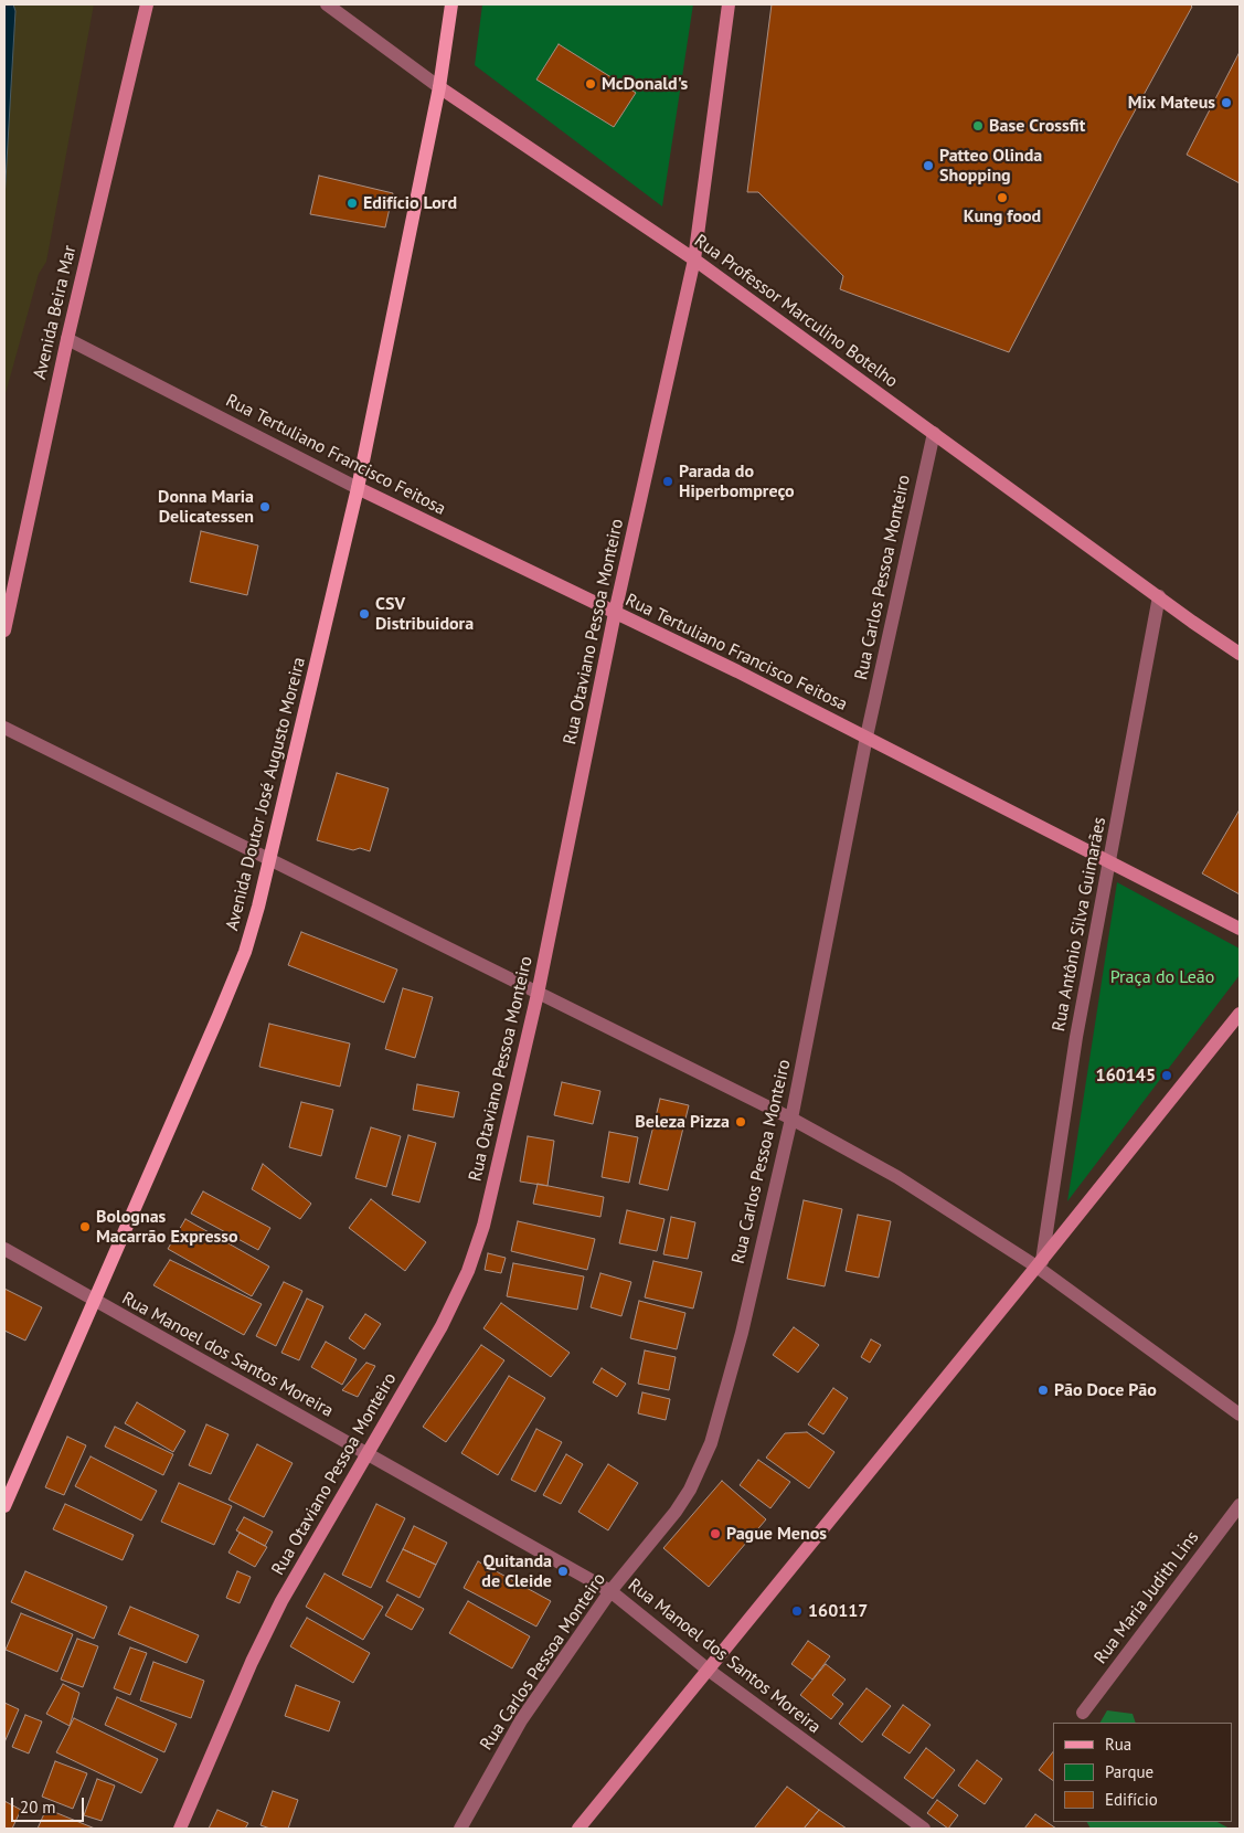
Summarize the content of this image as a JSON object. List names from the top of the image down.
{
  "streets": {
    "main road": ["Avenida Doutor José Augusto Moreira"],
    "street": [
      "Rua Professor Marculino Botelho",
      "Avenida Beira Mar",
      "Rua Tertuliano Francisco Feitosa",
      "Rua Carlos Pessoa Monteiro",
      "Rua Otaviano Pessoa Monteiro",
      "Rua Antônio Silva Guimarães",
      "Rua Manoel dos Santos Moreira",
      "Rua Maria Judith Lins"
    ]
  },
  "crossings": [
    ["Rua Professor Marculino Botelho", "Rua Carlos Pessoa Monteiro"],
    ["Rua Professor Marculino Botelho", "Rua Otaviano Pessoa Monteiro"],
    ["Rua Professor Marculino Botelho", "Avenida Doutor José Augusto Moreira"],
    ["Rua Professor Marculino Botelho", "Rua Antônio Silva Guimarães"],
    ["Avenida Beira Mar", "Rua Tertuliano Francisco Feitosa"],
    ["Rua Tertuliano Francisco Feitosa", "Rua Carlos Pessoa Monteiro"],
    ["Rua Tertuliano Francisco Feitosa", "Rua Otaviano Pessoa Monteiro"],
    ["Rua Tertuliano Francisco Feitosa", "Avenida Doutor José Augusto Moreira"],
    ["Rua Tertuliano Francisco Feitosa", "Rua Antônio Silva Guimarães"],
    ["Rua Carlos Pessoa Monteiro", "Rua Manoel dos Santos Moreira"],
    ["Rua Otaviano Pessoa Monteiro", "Rua Manoel dos Santos Moreira"],
    ["Avenida Doutor José Augusto Moreira", "Rua Manoel dos Santos Moreira"]
  ],
  "parks": ["Praça do Leão"],
  "places": [
    "McDonald's",
    "Mix Mateus",
    "Base Crossfit",
    "Patteo Olinda Shopping",
    "Kung food",
    "Edifício Lord",
    "Parada do Hiperbompreço",
    "Donna Maria Delicatessen",
    "CSV Distribuidora",
    "160145",
    "Beleza Pizza",
    "Bolognas Macarrão Expresso",
    "Pão Doce Pão",
    "Pague Menos",
    "Quitanda de Cleide",
    "160117"
  ],
  "legend": ["Rua", "Parque", "Edifício"],
  "scale_bar": "20 m"
}
